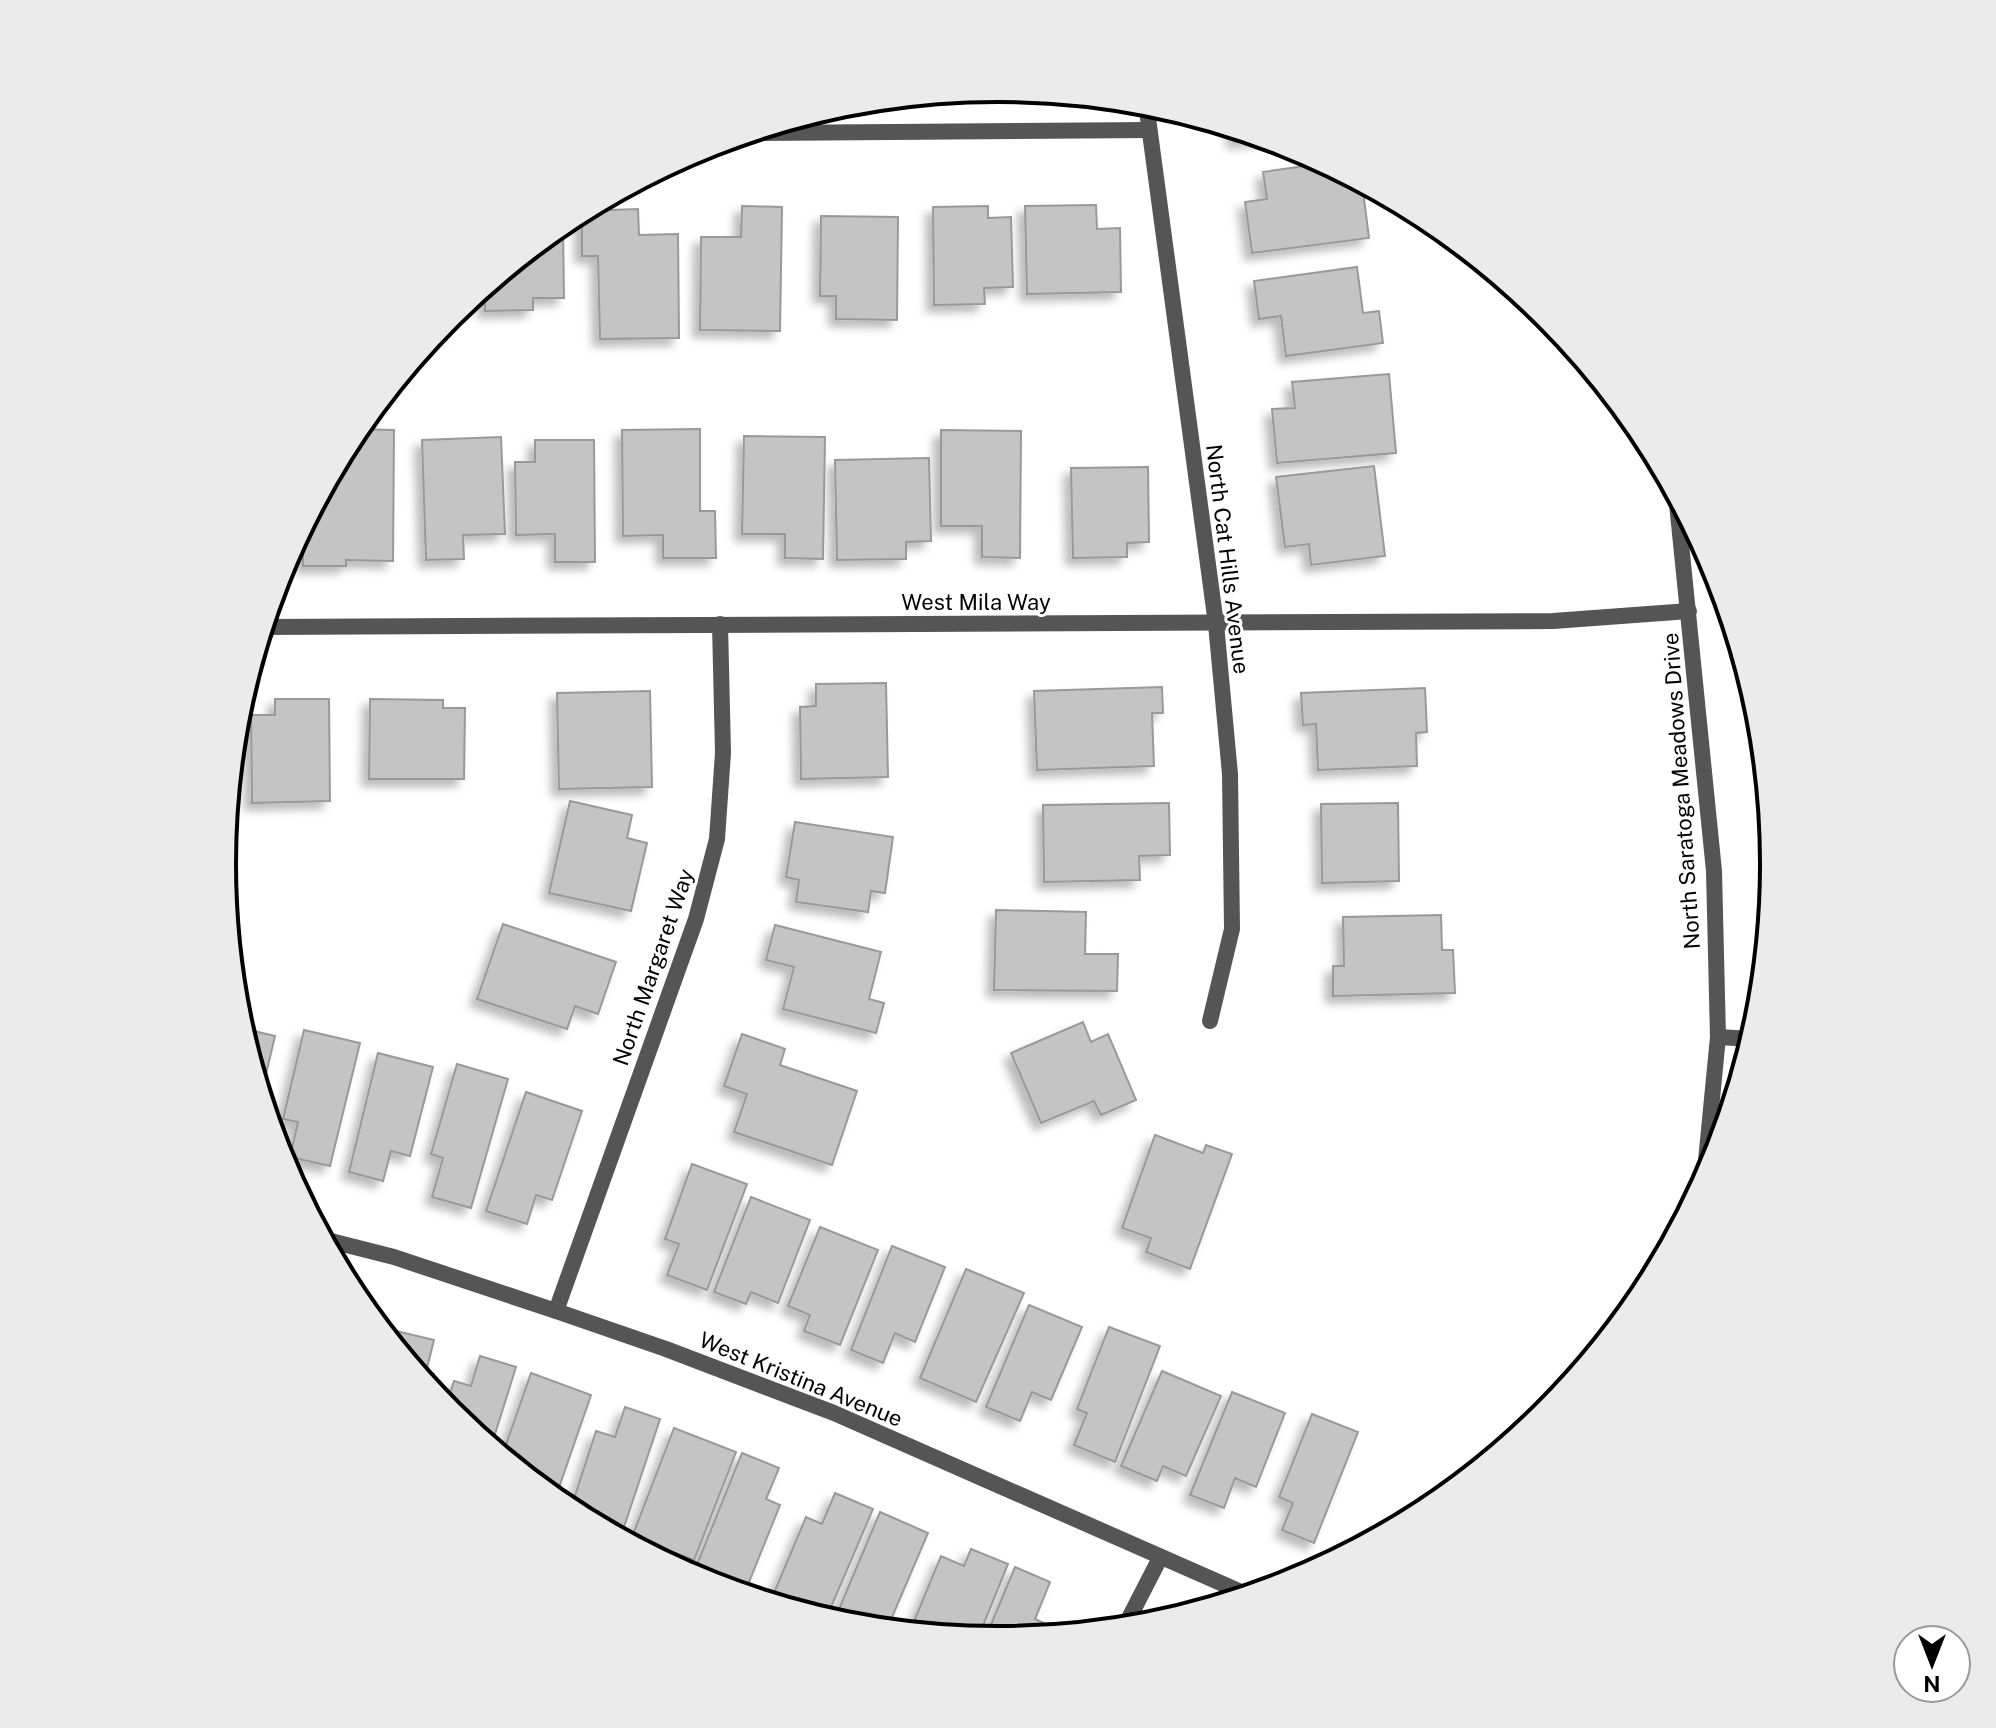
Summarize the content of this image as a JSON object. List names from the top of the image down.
{
  "streets": {
    "street": [
      "North Cat Hills Avenue",
      "West Mila Way",
      "North Saratoga Meadows Drive",
      "North Margaret Way",
      "West Kristina Avenue"
    ]
  },
  "crossings": [
    ["North Cat Hills Avenue", "West Mila Way"],
    ["West Mila Way", "North Saratoga Meadows Drive"],
    ["West Mila Way", "North Margaret Way"],
    ["North Margaret Way", "West Kristina Avenue"]
  ],
  "north": "bottom"
}
